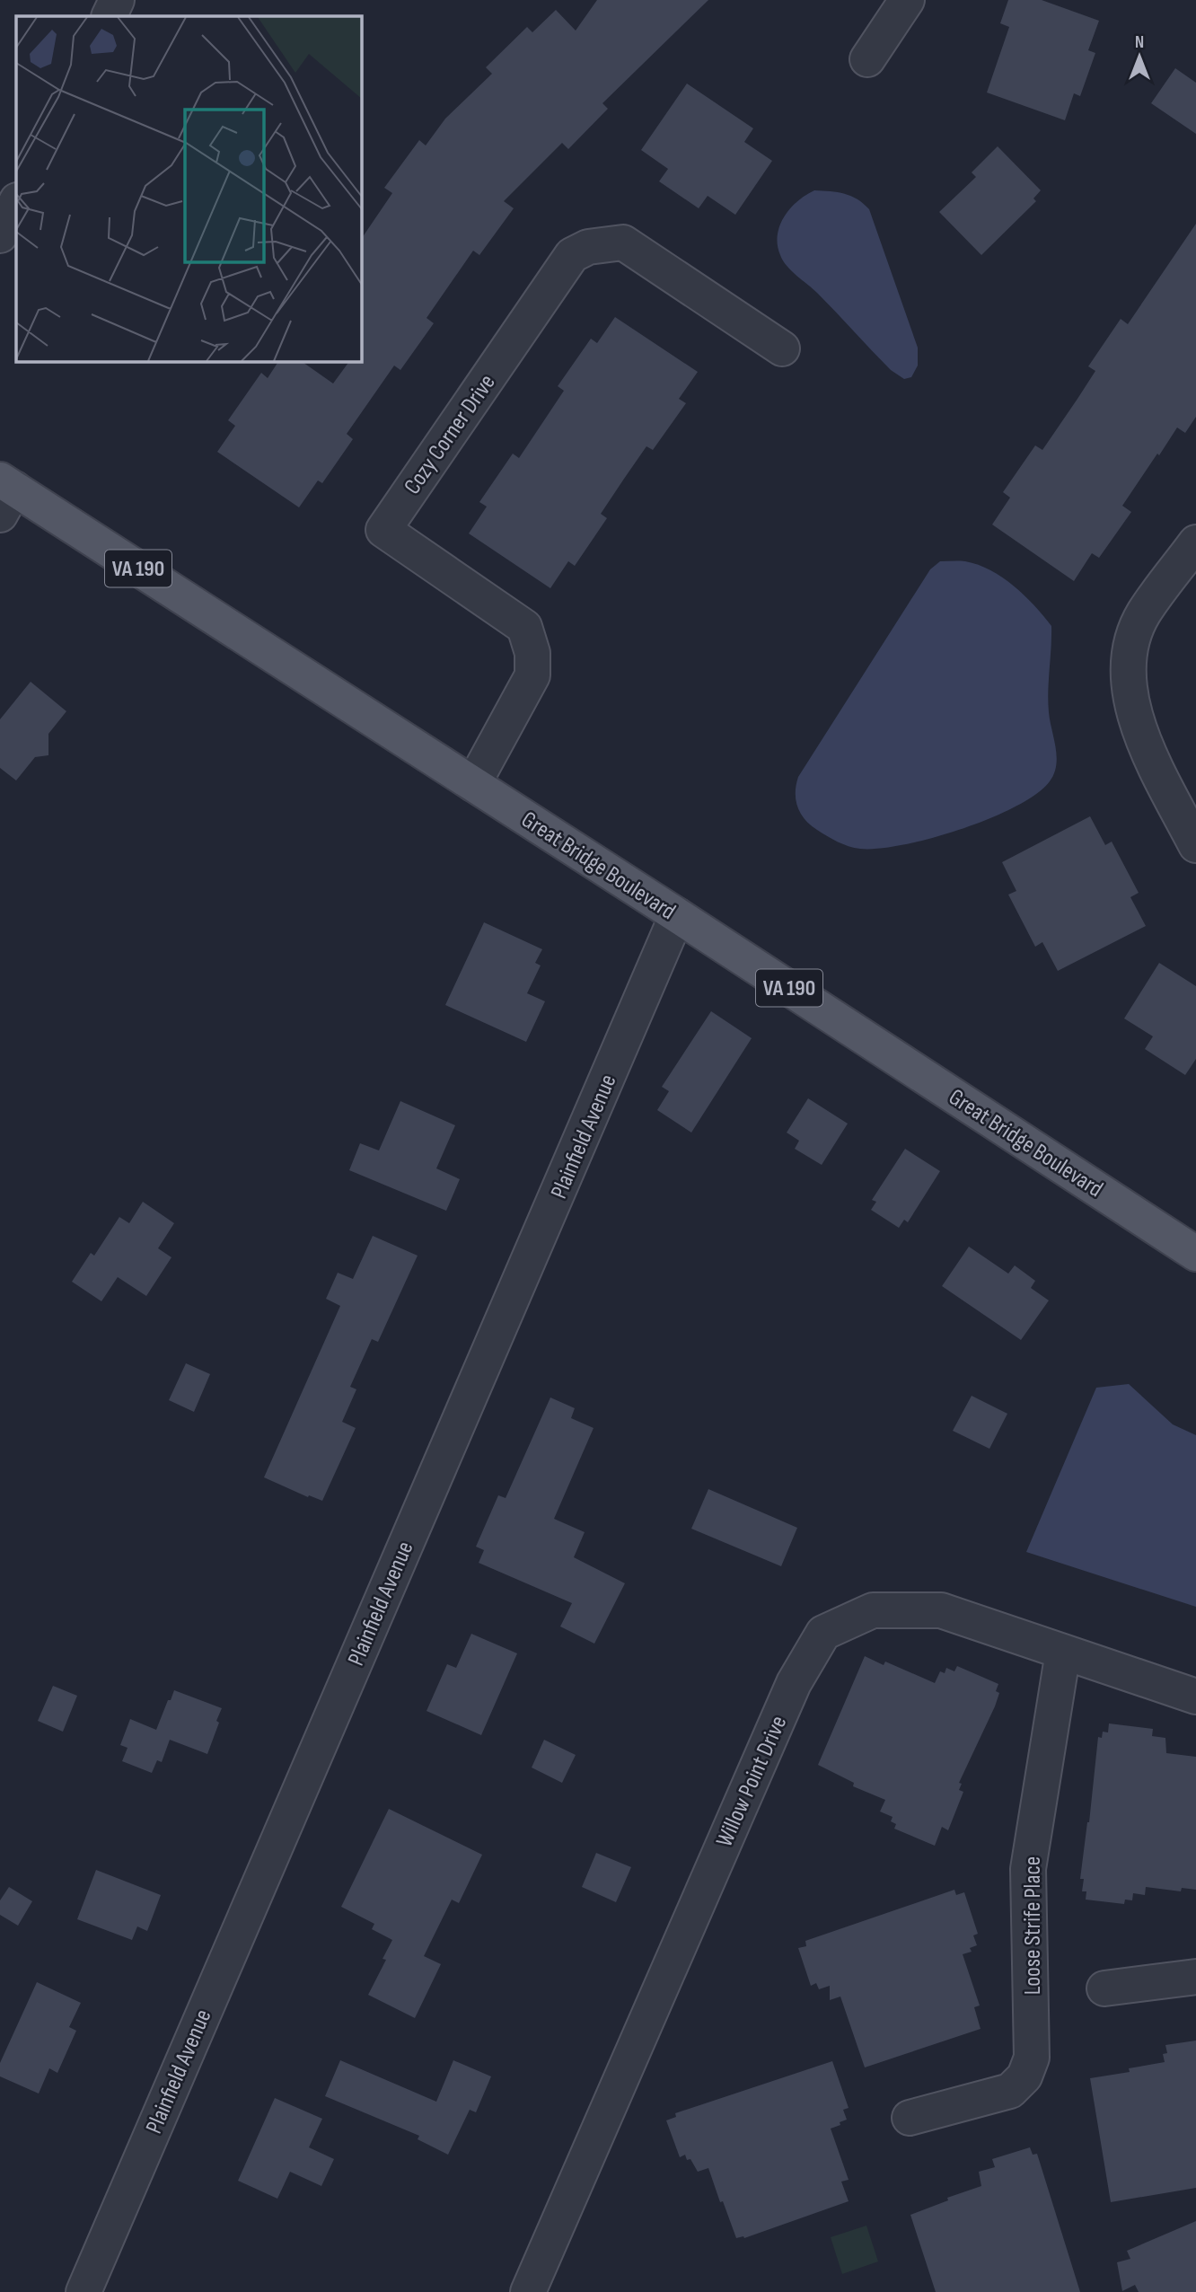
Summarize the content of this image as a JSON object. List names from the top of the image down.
{
  "streets": {
    "main road": ["VA 190", "Great Bridge Boulevard"],
    "street": [
      "Cozy Corner Drive",
      "Plainfield Avenue",
      "Willow Point Drive",
      "Loose Strife Place"
    ]
  },
  "crossings": [
    ["Cozy Corner Drive", "Great Bridge Boulevard"],
    ["Great Bridge Boulevard", "Plainfield Avenue"],
    ["Willow Point Drive", "Loose Strife Place"]
  ],
  "north": "top"
}
